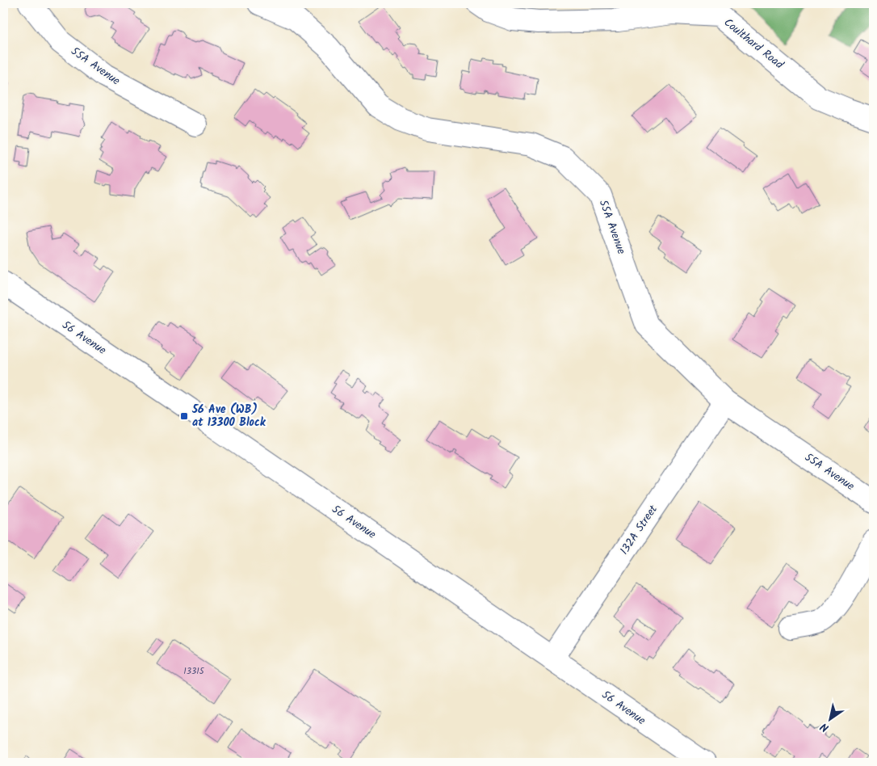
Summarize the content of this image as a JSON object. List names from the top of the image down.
{
  "streets": {
    "street": [
      "Coulthard Road",
      "55A Avenue",
      "56 Avenue",
      "132A Street"
    ]
  },
  "crossings": [
    ["55A Avenue", "132A Street"],
    ["56 Avenue", "132A Street"]
  ],
  "places": {
    "transit": ["56 Ave (WB) at 13300 Block"]
  },
  "house_numbers": ["13315"],
  "north": "bottom left"
}
